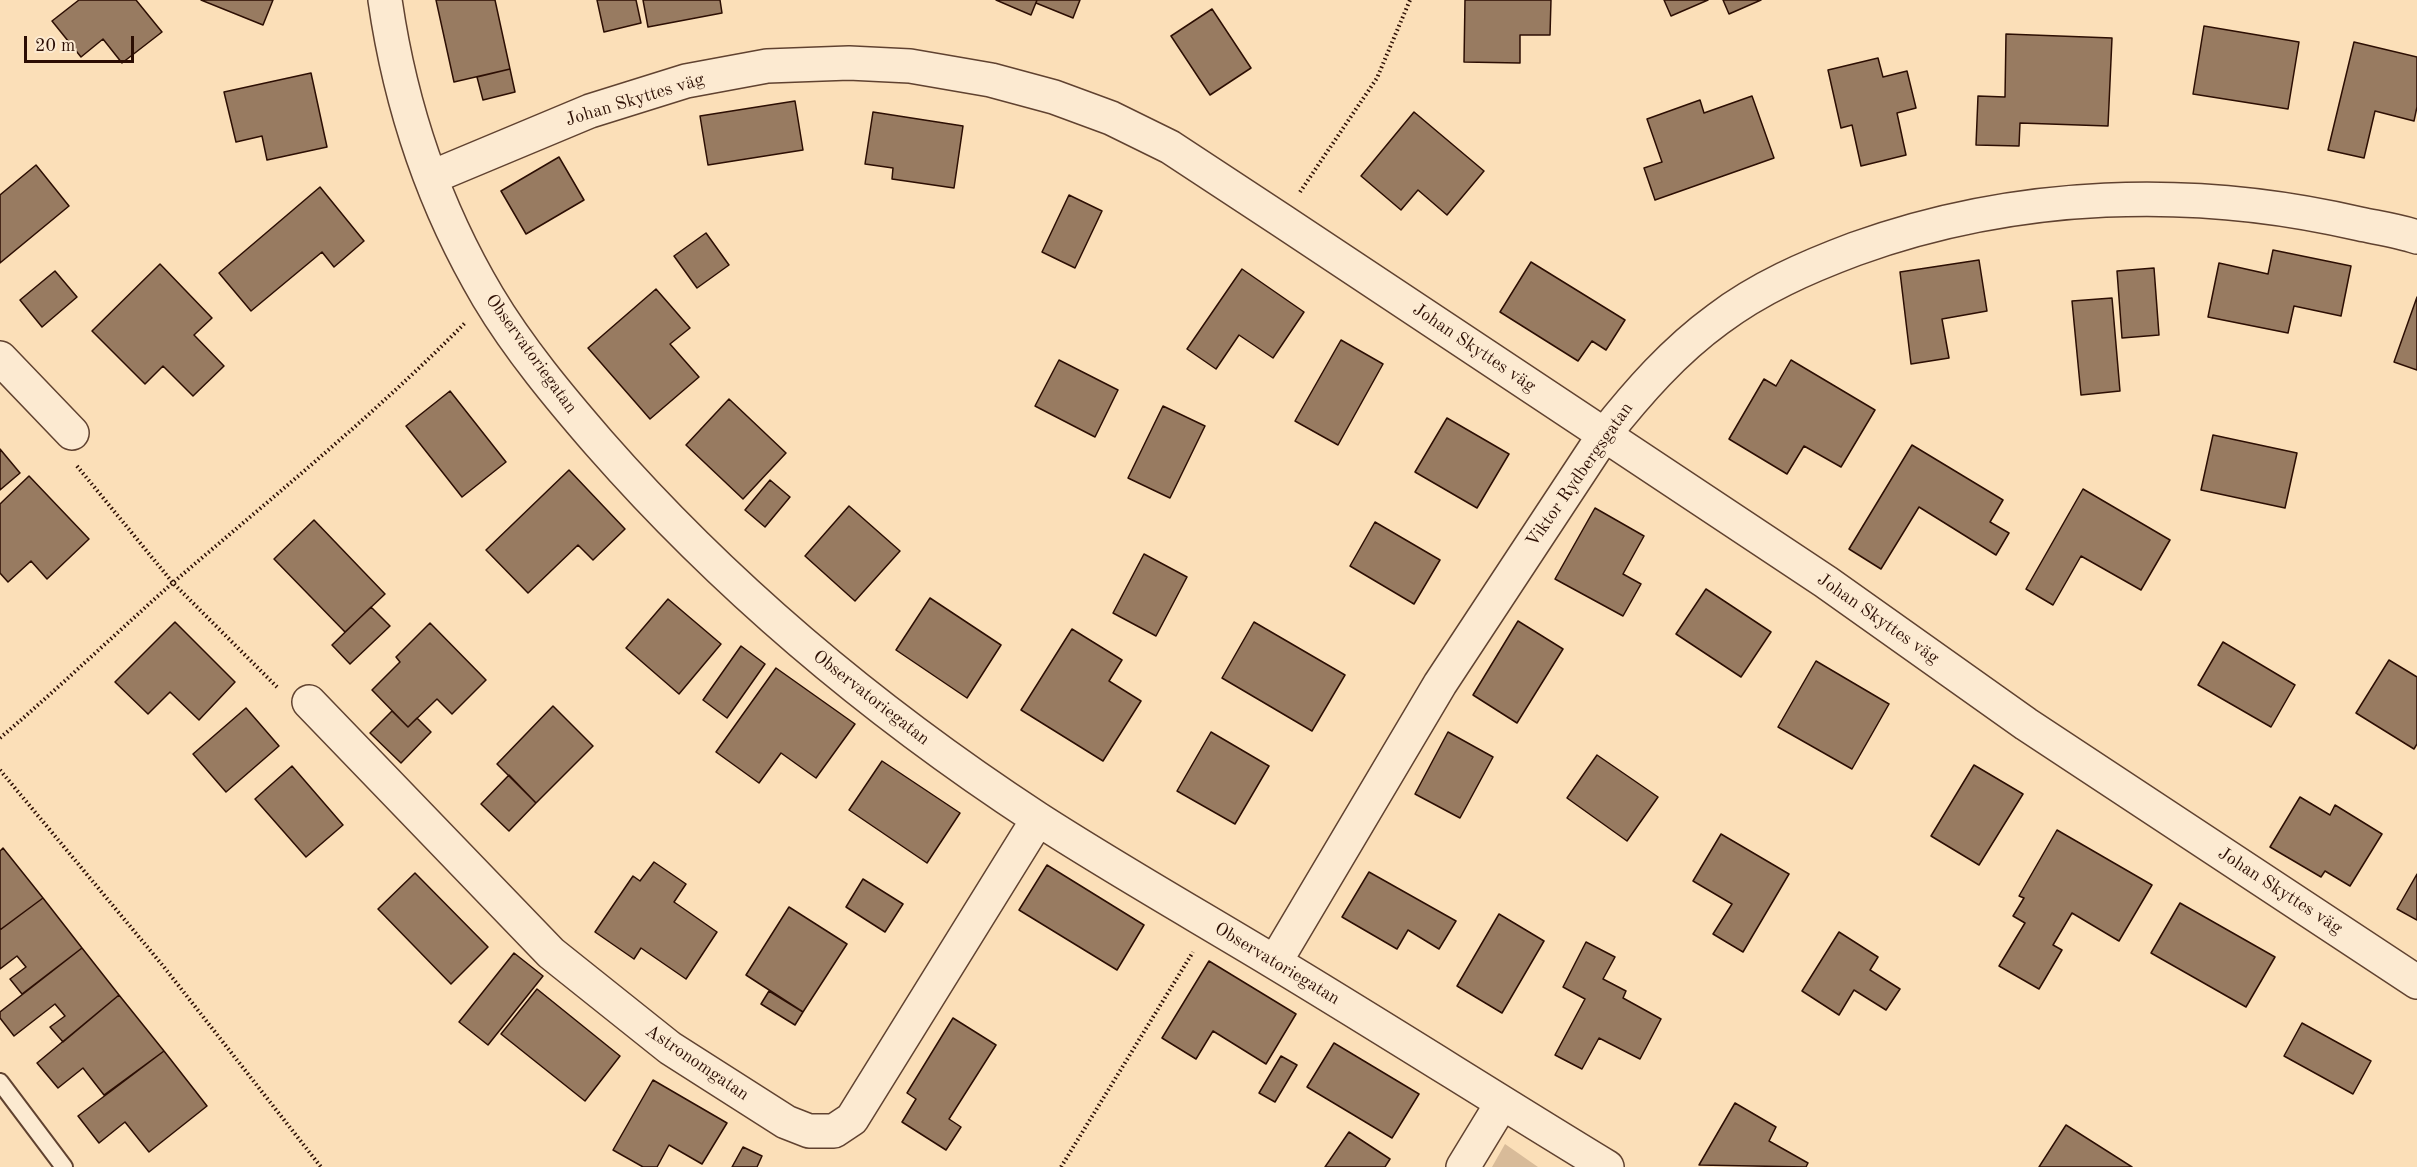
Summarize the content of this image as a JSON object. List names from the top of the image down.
{
  "streets": {
    "street": [
      "Johan Skyttes väg",
      "Observatoriegatan",
      "Viktor Rydbergsgatan",
      "Astronomgatan"
    ]
  },
  "crossings": [
    ["Johan Skyttes väg", "Observatoriegatan"],
    ["Johan Skyttes väg", "Viktor Rydbergsgatan"],
    ["Observatoriegatan", "Viktor Rydbergsgatan"],
    ["Observatoriegatan", "Astronomgatan"]
  ],
  "scale_bar": "20 m"
}
